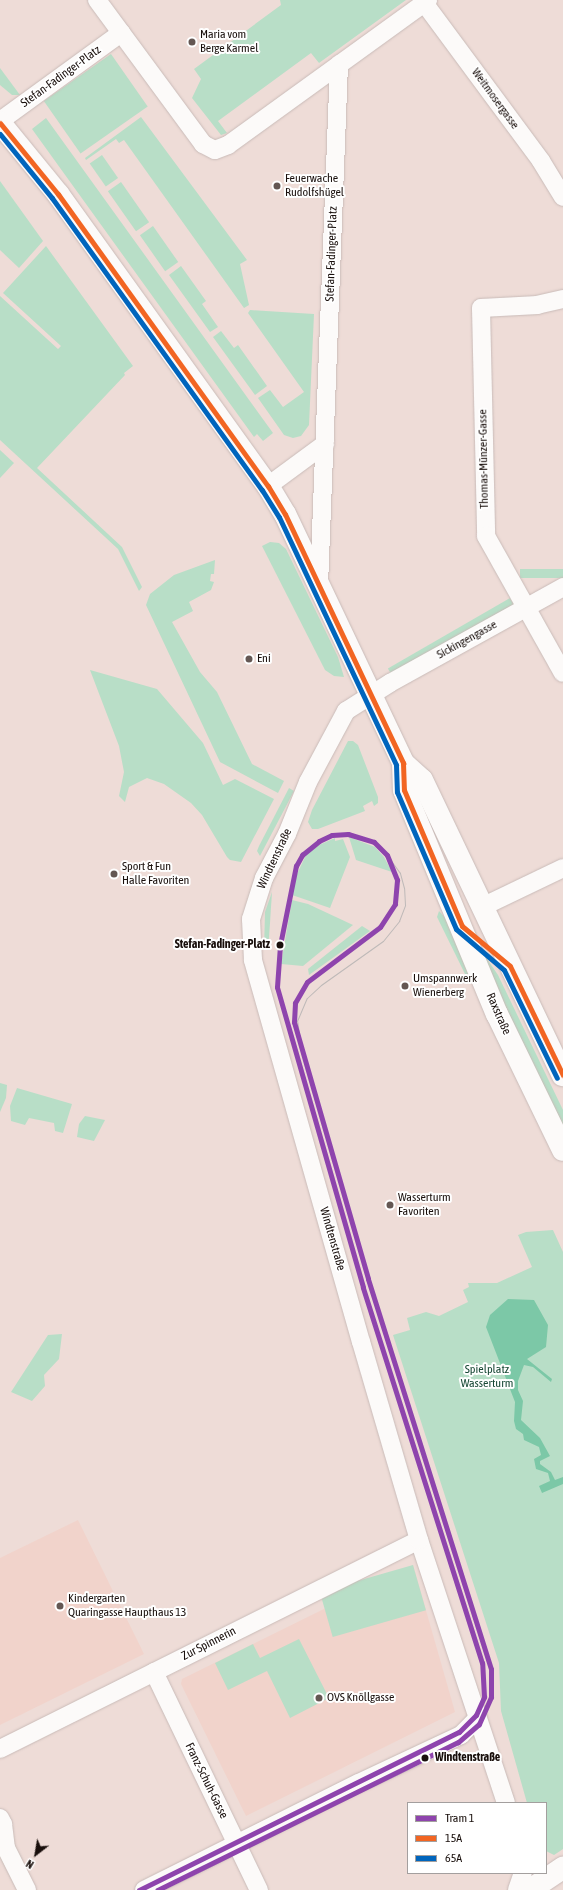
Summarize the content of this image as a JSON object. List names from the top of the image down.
{
  "streets": {
    "main road": ["Raxstraße"],
    "street": [
      "Stefan-Fadinger-Platz",
      "Weitmosergasse",
      "Thomas-Münzer-Gasse",
      "Sickingengasse",
      "Windtenstraße",
      "Zur Spinnerin",
      "Franz-Schuh-Gasse"
    ]
  },
  "crossings": [
    ["Stefan-Fadinger-Platz", "Raxstraße"],
    ["Thomas-Münzer-Gasse", "Sickingengasse"],
    ["Sickingengasse", "Windtenstraße"],
    ["Sickingengasse", "Raxstraße"],
    ["Windtenstraße", "Raxstraße"],
    ["Windtenstraße", "Zur Spinnerin"],
    ["Zur Spinnerin", "Franz-Schuh-Gasse"]
  ],
  "parks": ["Spielplatz Wasserturm"],
  "places": [
    "Maria vom Berge Karmel",
    "Feuerwache Rudolfshügel",
    "Eni",
    "Sport & Fun Halle Favoriten",
    "Stefan-Fadinger-Platz",
    "Umspannwerk Wienerberg",
    "Wasserturm Favoriten",
    "Kindergarten Quaringasse Haupthaus 13",
    "OVS Knöllgasse",
    "Windtenstraße"
  ],
  "lines": ["transit line 15A", "transit line 65A", "tram line 1"],
  "legend": ["Tram 1", "15A", "65A"],
  "north": "bottom left"
}
